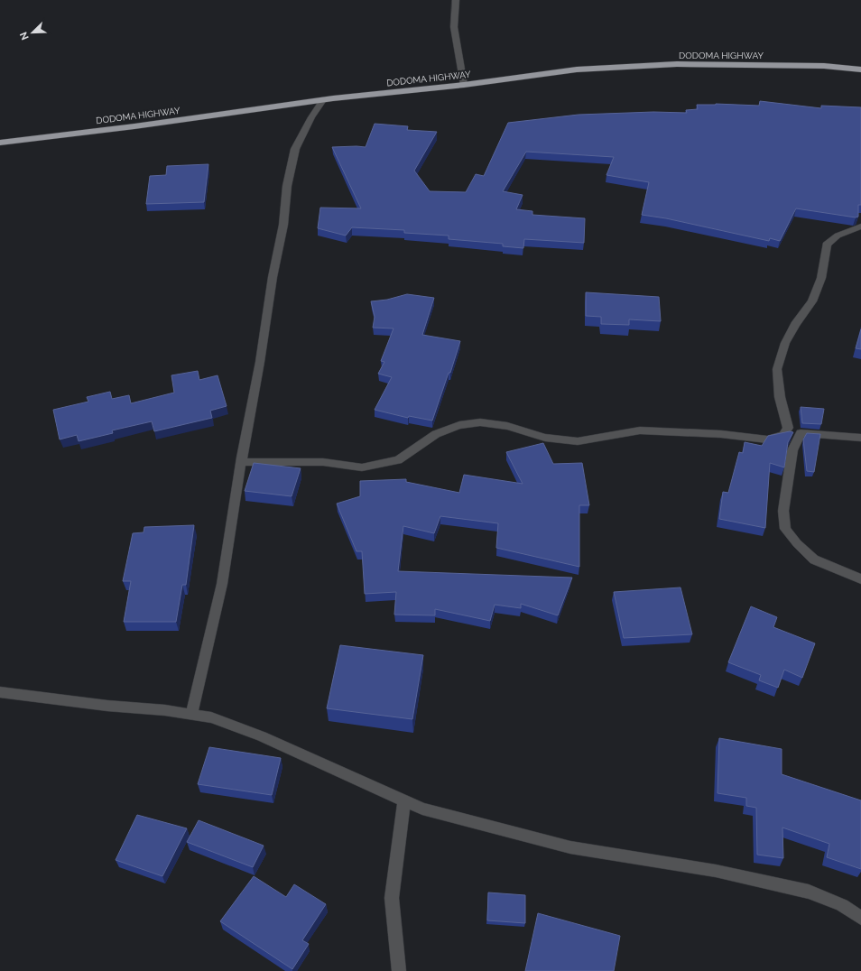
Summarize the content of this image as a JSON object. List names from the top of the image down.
{
  "streets": {
    "highway": ["DODOMA HIGHWAY"]
  },
  "north": "bottom left"
}
